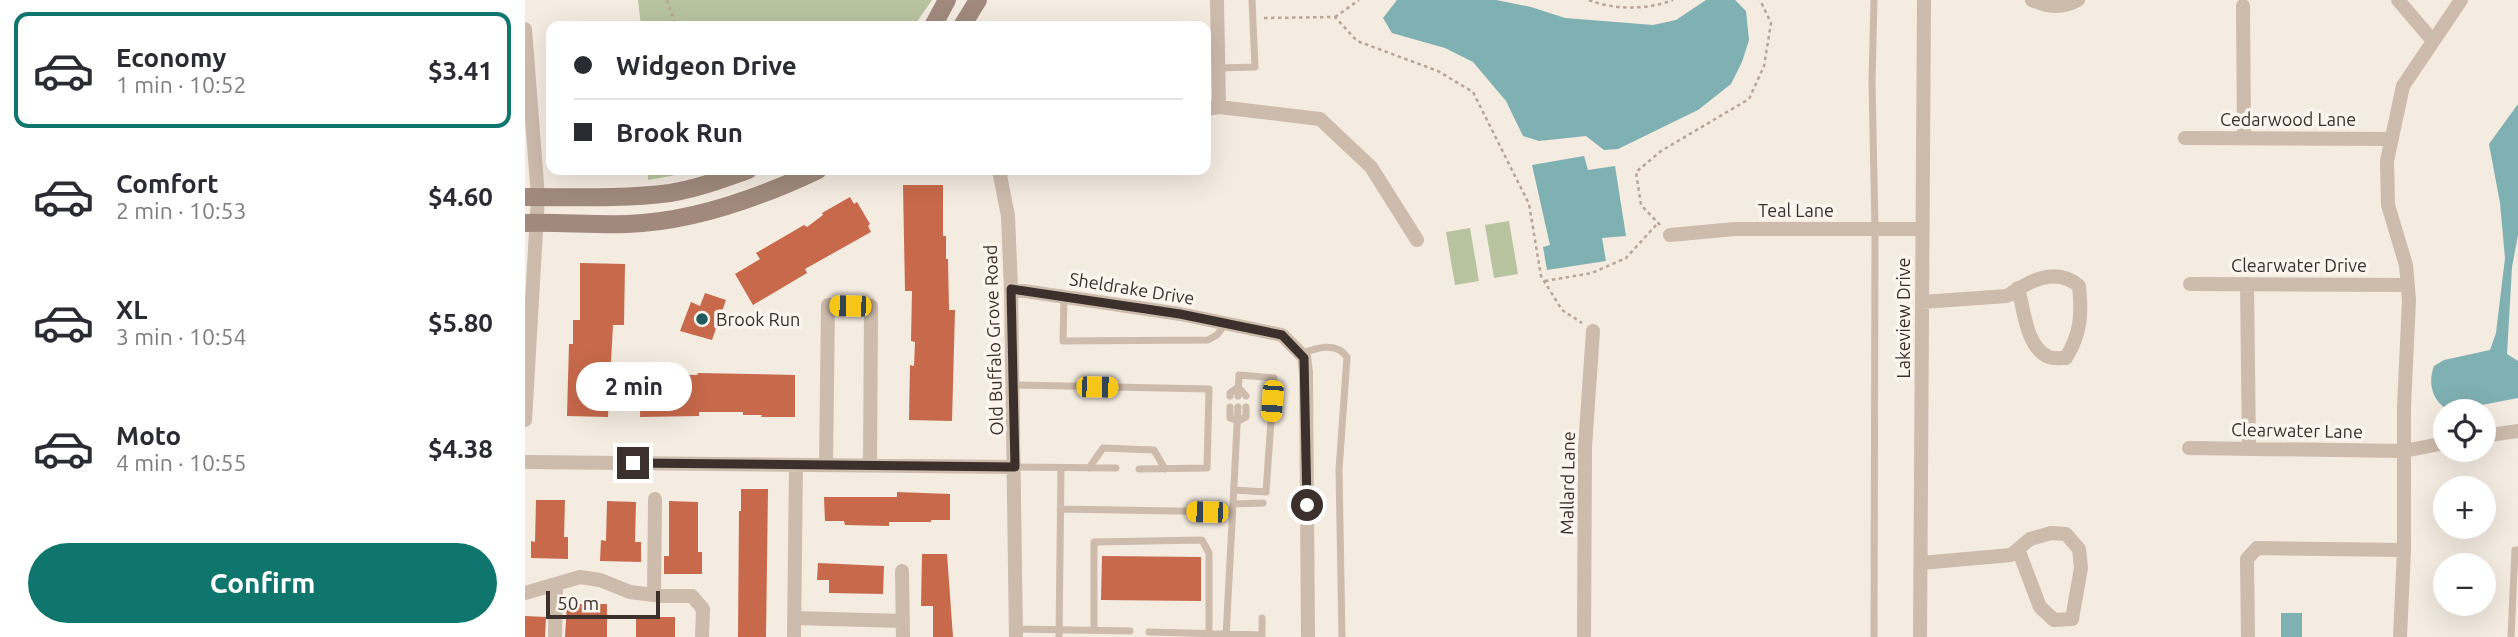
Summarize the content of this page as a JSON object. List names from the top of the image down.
{
  "streets": {
    "street": [
      "Cedarwood Lane",
      "Teal Lane",
      "Clearwater Drive",
      "Sheldrake Drive",
      "Lakeview Drive",
      "Old Buffalo Grove Road",
      "Clearwater Lane",
      "Mallard Lane"
    ]
  },
  "crossings": [
    ["Teal Lane", "Lakeview Drive"],
    ["Sheldrake Drive", "Old Buffalo Grove Road"]
  ],
  "places": ["Brook Run"],
  "scale_bar": "50 m",
  "page": {
    "list": [
      {
        "name": "Economy",
        "note": "1 min · 10:52",
        "value": "$3.41"
      },
      {
        "name": "Comfort",
        "note": "2 min · 10:53",
        "value": "$4.60"
      },
      {
        "name": "XL",
        "note": "3 min · 10:54",
        "value": "$5.80"
      },
      {
        "name": "Moto",
        "note": "4 min · 10:55",
        "value": "$4.38"
      }
    ],
    "banner": ["Widgeon Drive", "Brook Run"],
    "bubble": "2 min",
    "map_buttons": ["+", "−"],
    "buttons": "Confirm",
    "scale": "50 m"
  }
}
